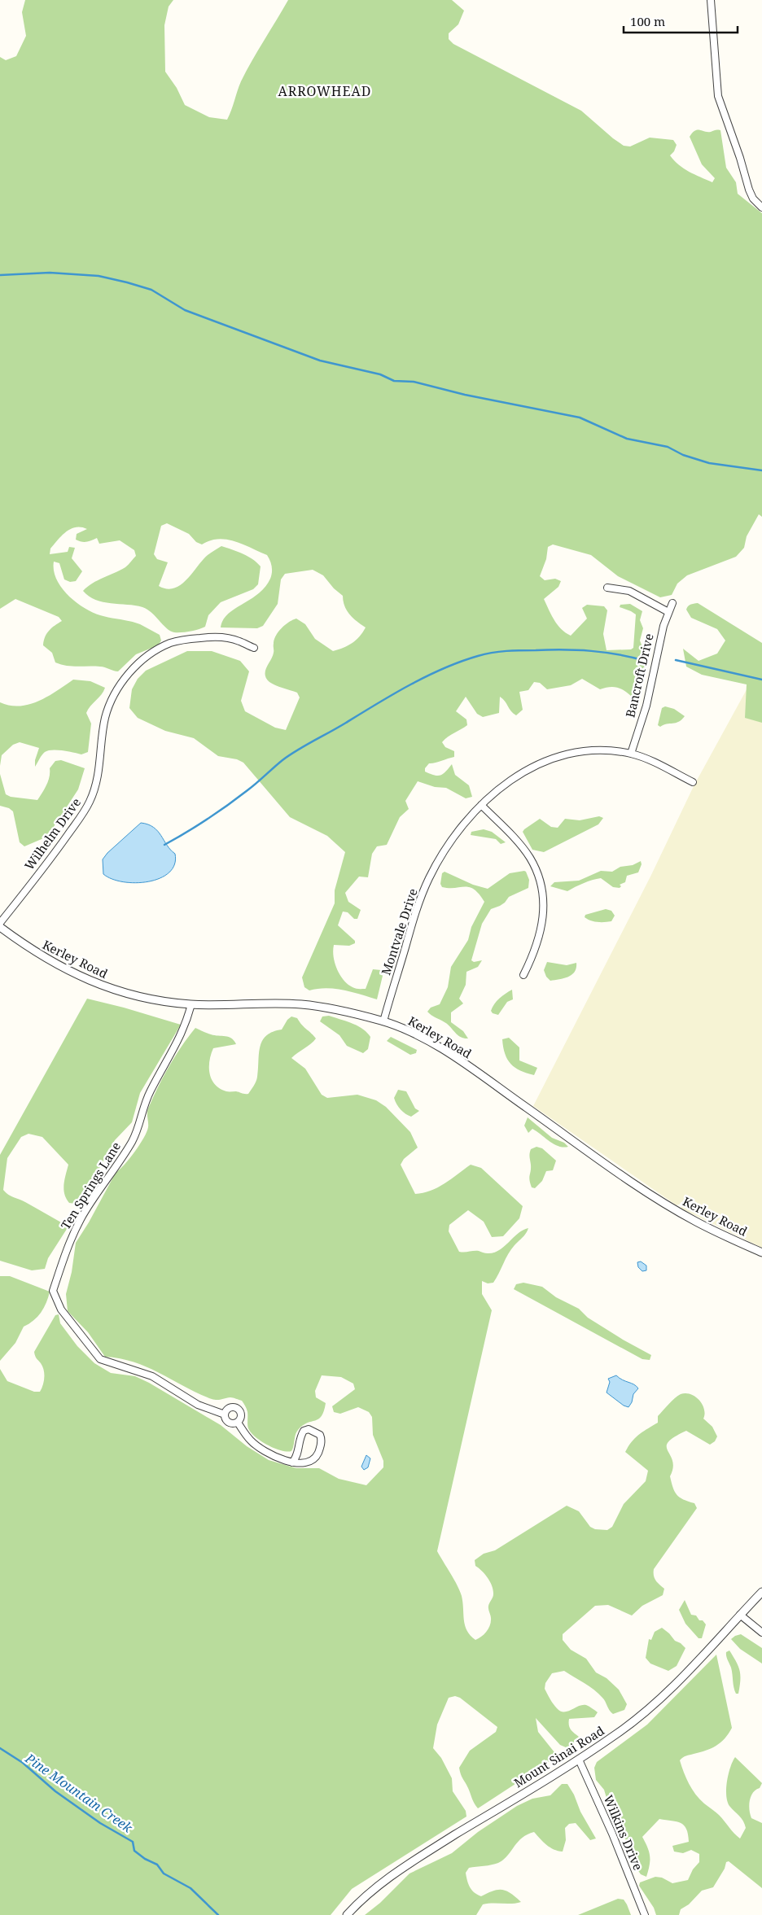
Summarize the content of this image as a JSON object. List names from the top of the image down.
{
  "streets": {
    "street": [
      "Bancroft Drive",
      "Wilhelm Drive",
      "Montvale Drive",
      "Kerley Road",
      "Ten Springs Lane",
      "Mount Sinai Road",
      "Wilkins Drive"
    ]
  },
  "crossings": [
    ["Bancroft Drive", "Montvale Drive"],
    ["Montvale Drive", "Kerley Road"],
    ["Kerley Road", "Ten Springs Lane"],
    ["Mount Sinai Road", "Wilkins Drive"]
  ],
  "districts": ["ARROWHEAD"],
  "water": ["Pine Mountain Creek"],
  "scale_bar": "100 m"
}
